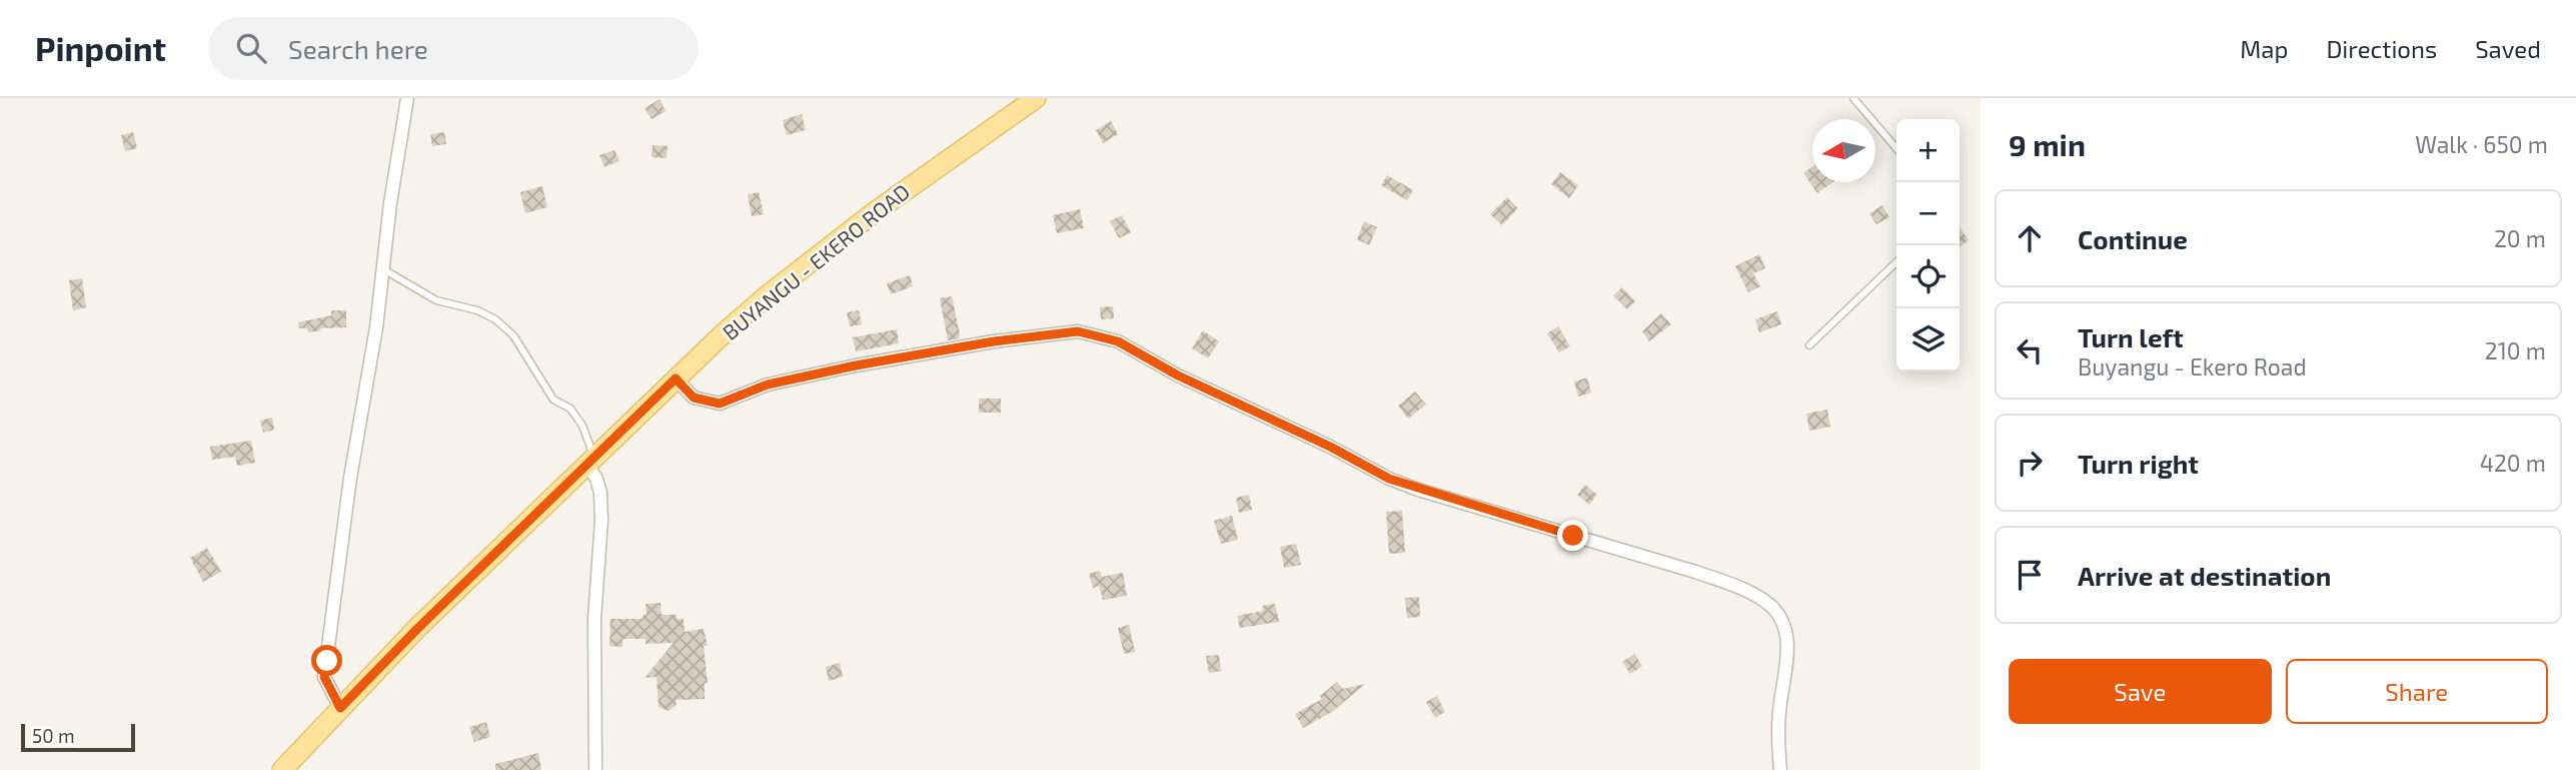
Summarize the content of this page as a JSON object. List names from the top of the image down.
{
  "streets": {
    "main road": ["BUYANGU - EKERO ROAD"]
  },
  "scale_bar": "50 m",
  "north": "left",
  "page": {
    "header": "Pinpoint",
    "search": "Search here",
    "nav": ["Map", "Directions", "Saved"],
    "heading": ["9 min", "Walk · 650 m"],
    "map_buttons": ["+", "−"],
    "list": [
      ["Continue", "20 m"],
      ["Turn left", "Buyangu - Ekero Road", "210 m"],
      ["Turn right", "420 m"],
      "Arrive at destination"
    ],
    "buttons": ["Save", "Share"],
    "scale": "50 m"
  }
}
